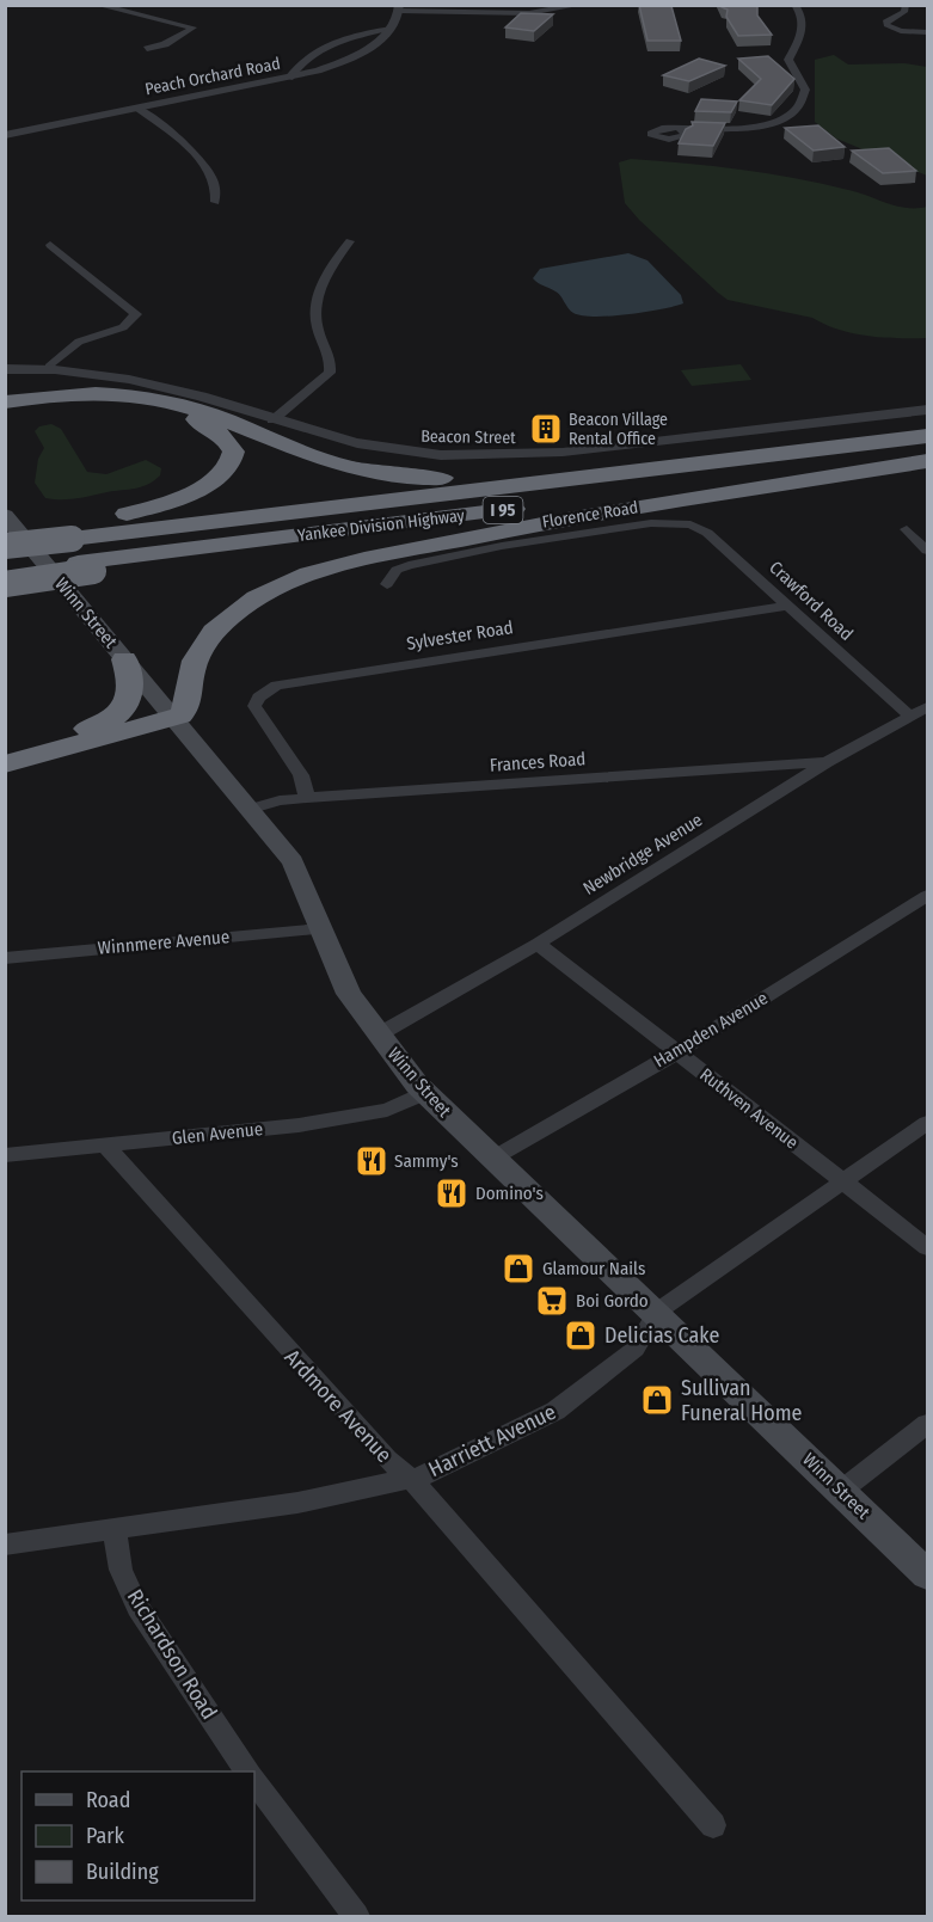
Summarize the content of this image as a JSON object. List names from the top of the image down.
{
  "streets": {
    "highway": ["I 95", "Yankee Division Highway"],
    "main road": ["Winn Street"],
    "street": [
      "Peach Orchard Road",
      "Beacon Street",
      "Florence Road",
      "Crawford Road",
      "Sylvester Road",
      "Frances Road",
      "Newbridge Avenue",
      "Winnmere Avenue",
      "Hampden Avenue",
      "Ruthven Avenue",
      "Glen Avenue",
      "Ardmore Avenue",
      "Harriett Avenue",
      "Richardson Road"
    ]
  },
  "crossings": [
    ["Florence Road", "Crawford Road"],
    ["Crawford Road", "Sylvester Road"],
    ["Crawford Road", "Newbridge Avenue"],
    ["Winn Street", "Frances Road"],
    ["Winn Street", "Newbridge Avenue"],
    ["Winn Street", "Winnmere Avenue"],
    ["Winn Street", "Hampden Avenue"],
    ["Winn Street", "Glen Avenue"],
    ["Winn Street", "Harriett Avenue"],
    ["Sylvester Road", "Frances Road"],
    ["Frances Road", "Newbridge Avenue"],
    ["Newbridge Avenue", "Ruthven Avenue"],
    ["Hampden Avenue", "Ruthven Avenue"],
    ["Ruthven Avenue", "Harriett Avenue"],
    ["Glen Avenue", "Ardmore Avenue"],
    ["Ardmore Avenue", "Harriett Avenue"],
    ["Harriett Avenue", "Richardson Road"]
  ],
  "places": {
    "building": ["Beacon Village Rental Office"],
    "restaurant": ["Sammy's", "Domino's"],
    "shop": ["Glamour Nails", "Delicias Cake", "Sullivan Funeral Home"],
    "supermarket": ["Boi Gordo"]
  },
  "legend": ["Road", "Park", "Building"]
}
